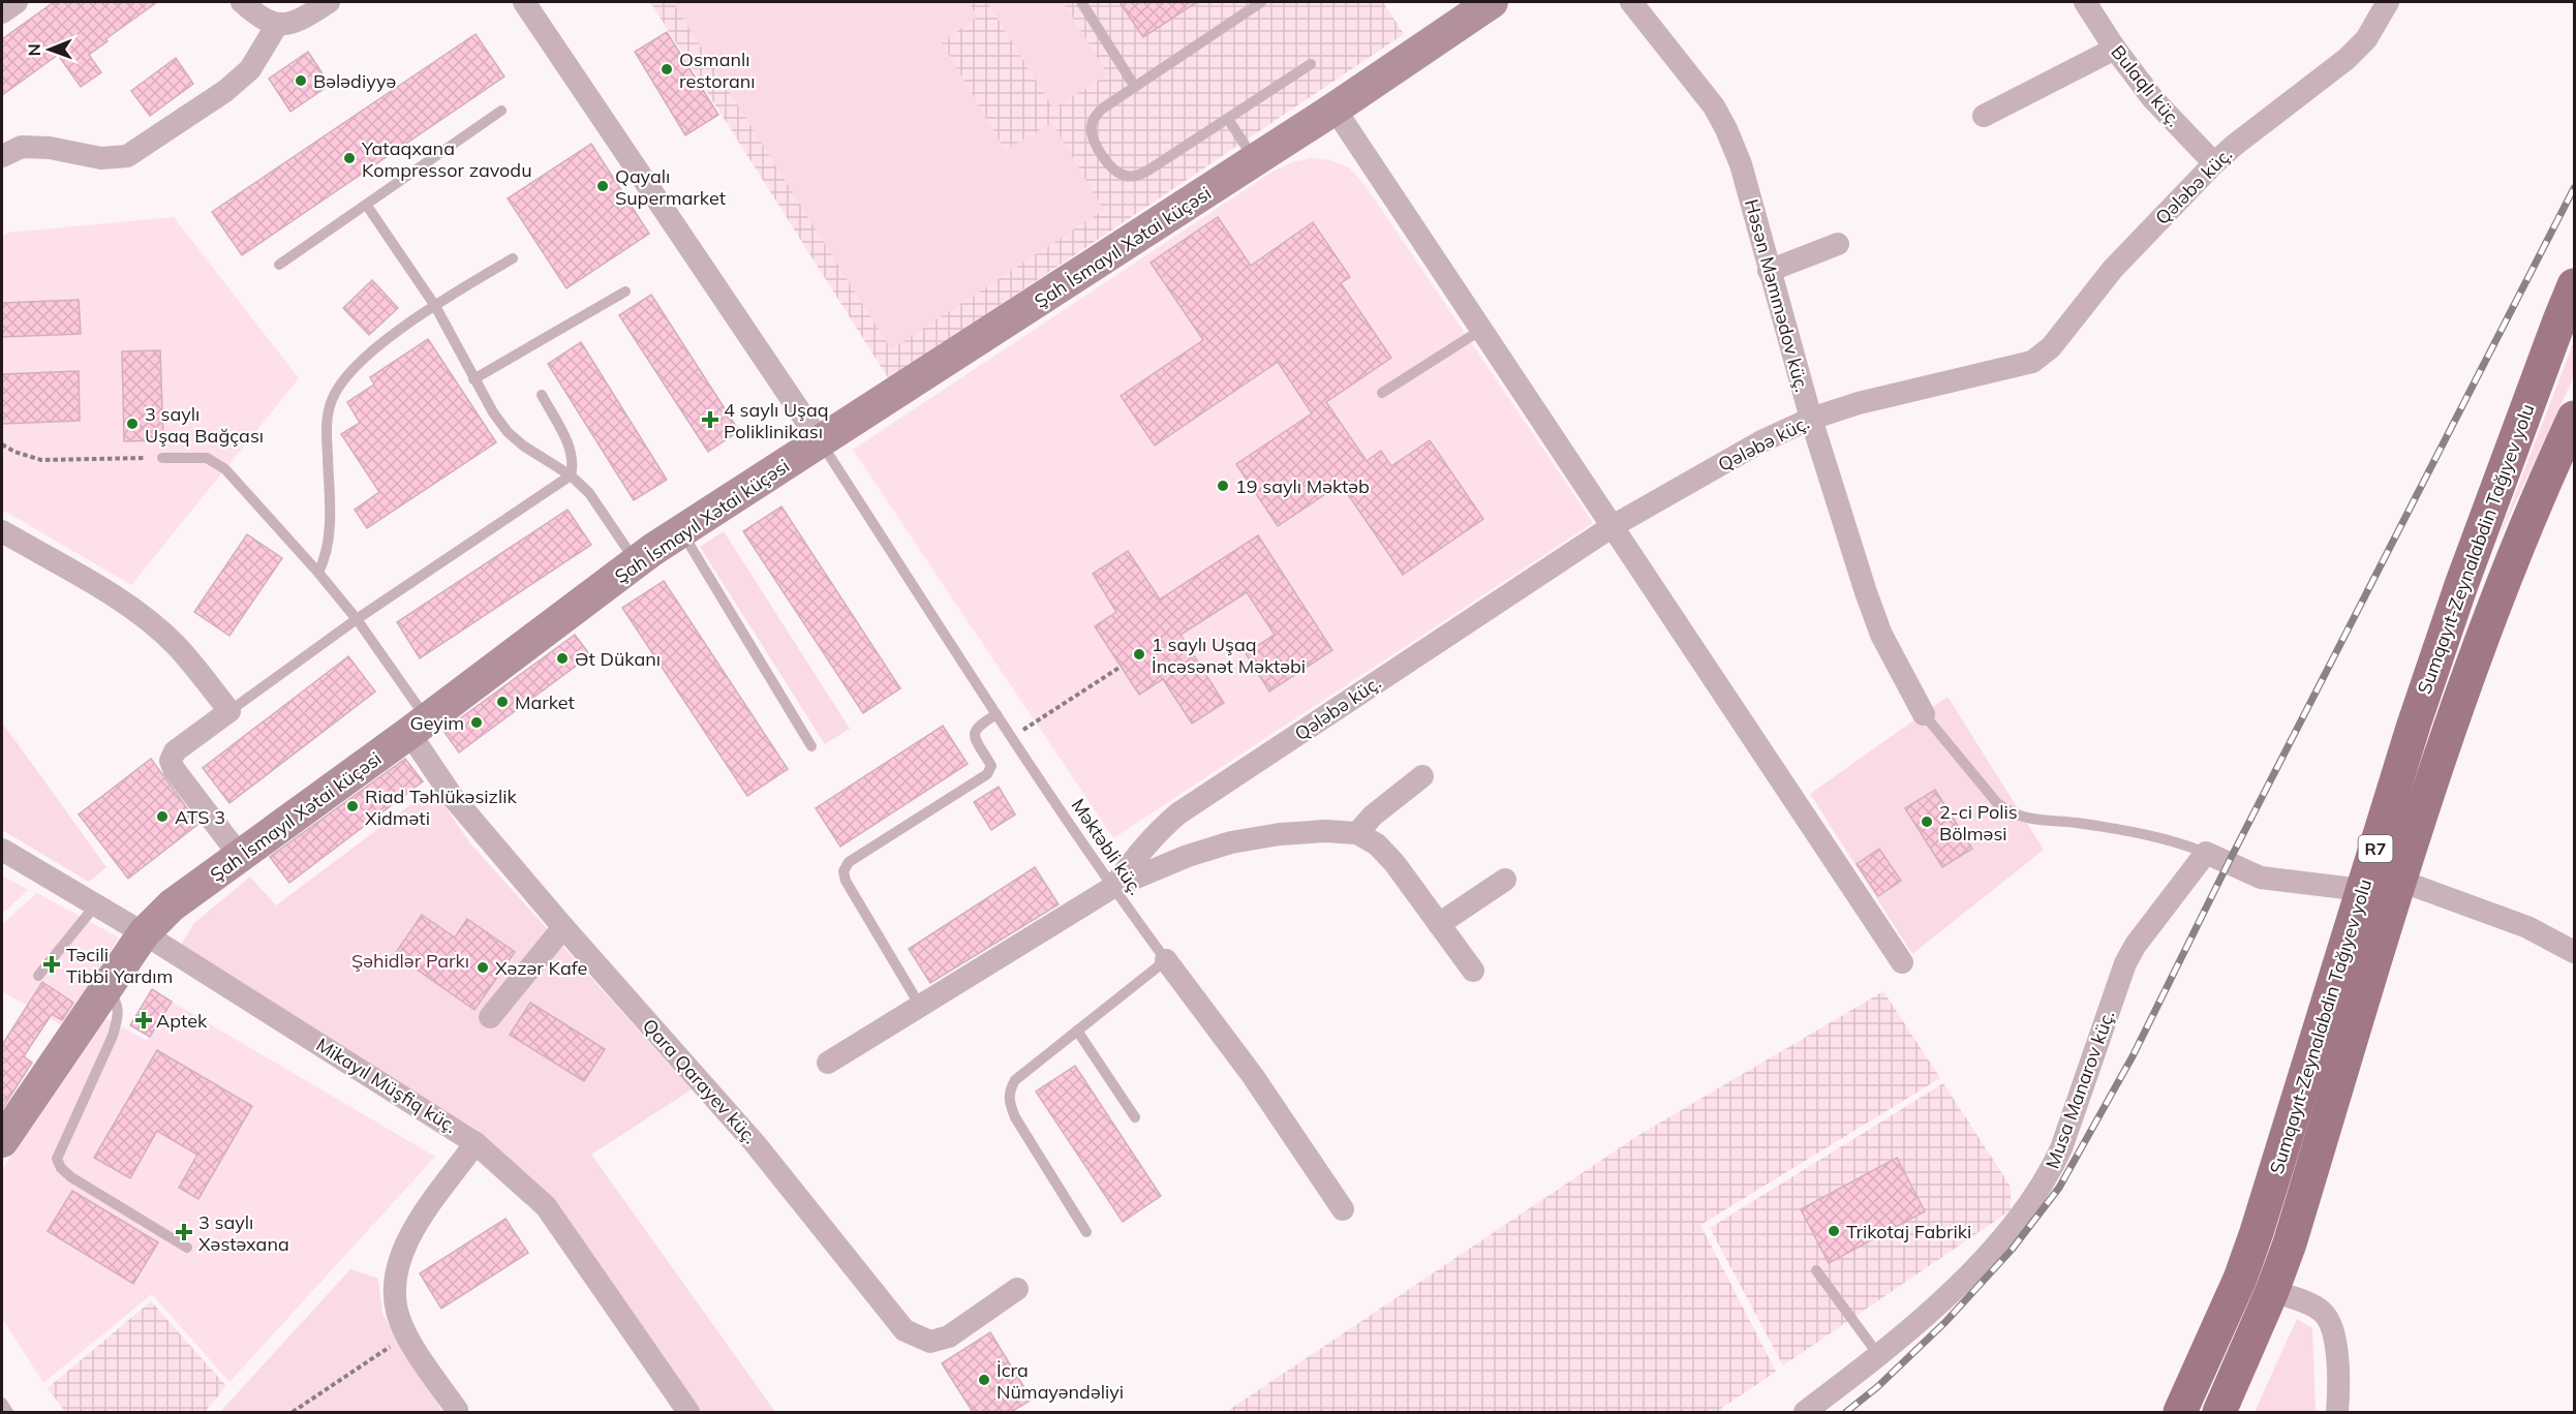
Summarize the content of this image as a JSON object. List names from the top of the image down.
{
  "streets": {
    "main road": ["Sumqayıt-Zeynalabdin Tağıyev yolu", "R7"],
    "street": [
      "Bulaqlı küç.",
      "Qələbə küç.",
      "Şah İsmayıl Xətai küçəsi",
      "Həsən Məmmədov küç.",
      "Qara Qarayev küç.",
      "Mikayıl Müşfiq küç.",
      "Musa Manarov küç."
    ],
    "lane": ["Məktəbli küç."]
  },
  "crossings": [
    ["Bulaqlı küç.", "Qələbə küç."],
    ["Qələbə küç.", "Həsən Məmmədov küç."],
    ["Qələbə küç.", "Məktəbli küç."],
    ["Şah İsmayıl Xətai küçəsi", "Məktəbli küç."],
    ["Şah İsmayıl Xətai küçəsi", "Qara Qarayev küç."],
    ["Şah İsmayıl Xətai küçəsi", "Mikayıl Müşfiq küç."]
  ],
  "parks": ["Şəhidlər Parkı"],
  "places": {
    "other": [
      "Osmanlı restoranı",
      "Bələdiyyə",
      "Yataqxana Kompressor zavodu",
      "Qayalı Supermarket",
      "3 saylı Uşaq Bağçası",
      "19 saylı Məktəb",
      "1 saylı Uşaq İncəsənət Məktəbi",
      "Ət Dükanı",
      "Market",
      "Geyim",
      "Riad Təhlükəsizlik Xidməti",
      "ATS 3",
      "2-ci Polis Bölməsi",
      "Xəzər Kafe",
      "Trikotaj Fabriki",
      "İcra Nümayəndəliyi"
    ],
    "health": [
      "4 saylı Uşaq Poliklinikası",
      "Təcili Tibbi Yardım",
      "Aptek",
      "3 saylı Xəstəxana"
    ]
  },
  "north": "left"
}
